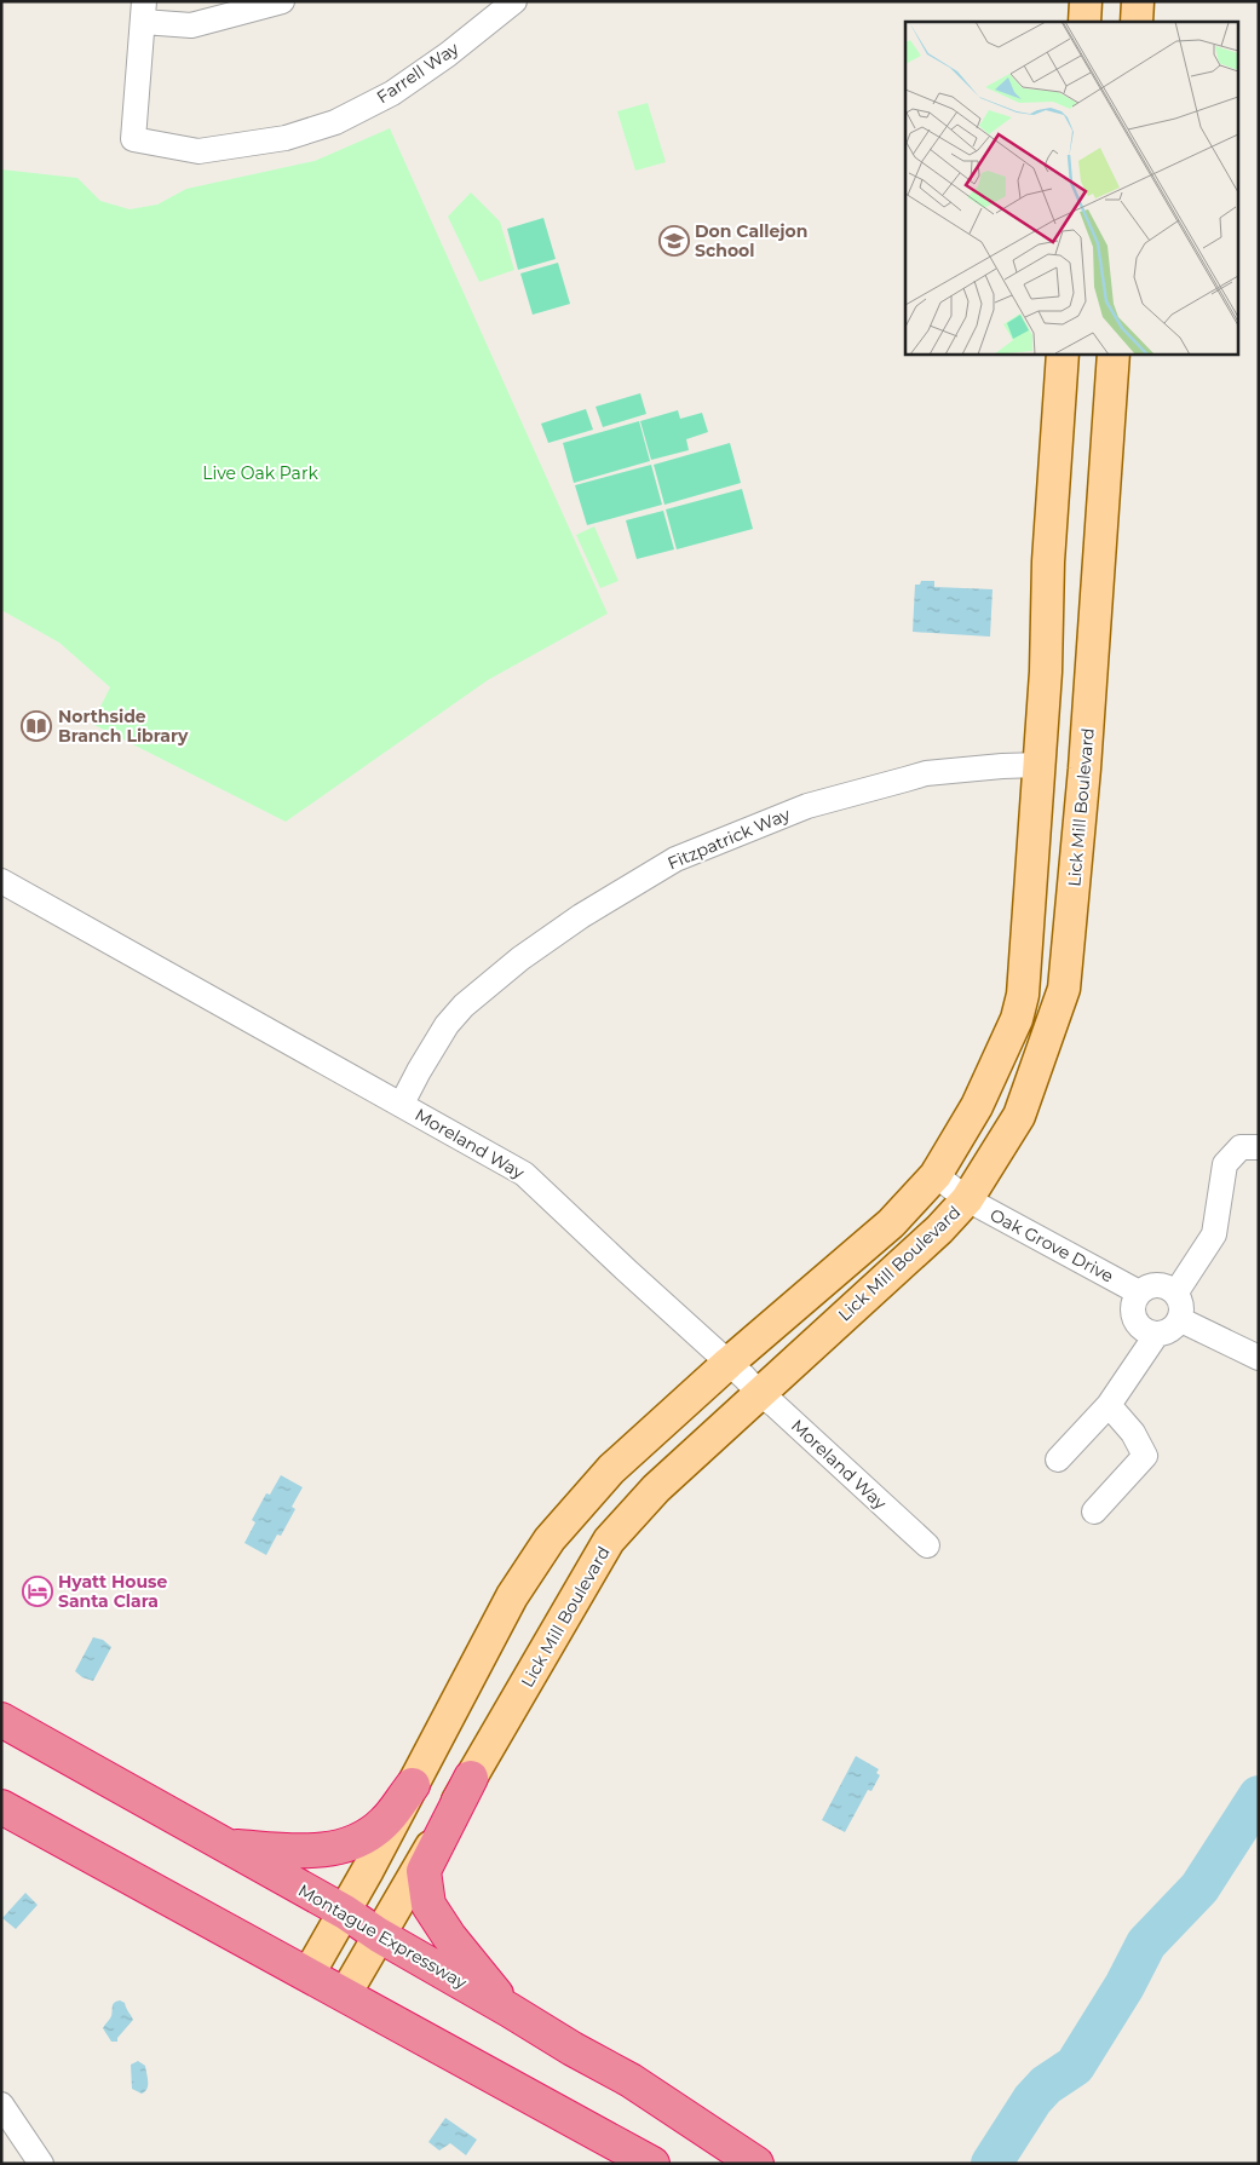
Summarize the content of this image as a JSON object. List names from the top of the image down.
{
  "streets": {
    "highway": ["Montague Expressway"],
    "main road": ["Lick Mill Boulevard"],
    "street": [
      "Farrell Way",
      "Fitzpatrick Way",
      "Moreland Way",
      "Oak Grove Drive"
    ]
  },
  "crossings": [
    ["Lick Mill Boulevard", "Fitzpatrick Way"],
    ["Lick Mill Boulevard", "Moreland Way"],
    ["Lick Mill Boulevard", "Oak Grove Drive"],
    ["Lick Mill Boulevard", "Montague Expressway"],
    ["Fitzpatrick Way", "Moreland Way"]
  ],
  "parks": ["Live Oak Park"],
  "places": {
    "school or university": ["Don Callejon School"],
    "library": ["Northside Branch Library"],
    "hotel": ["Hyatt House Santa Clara"]
  }
}
